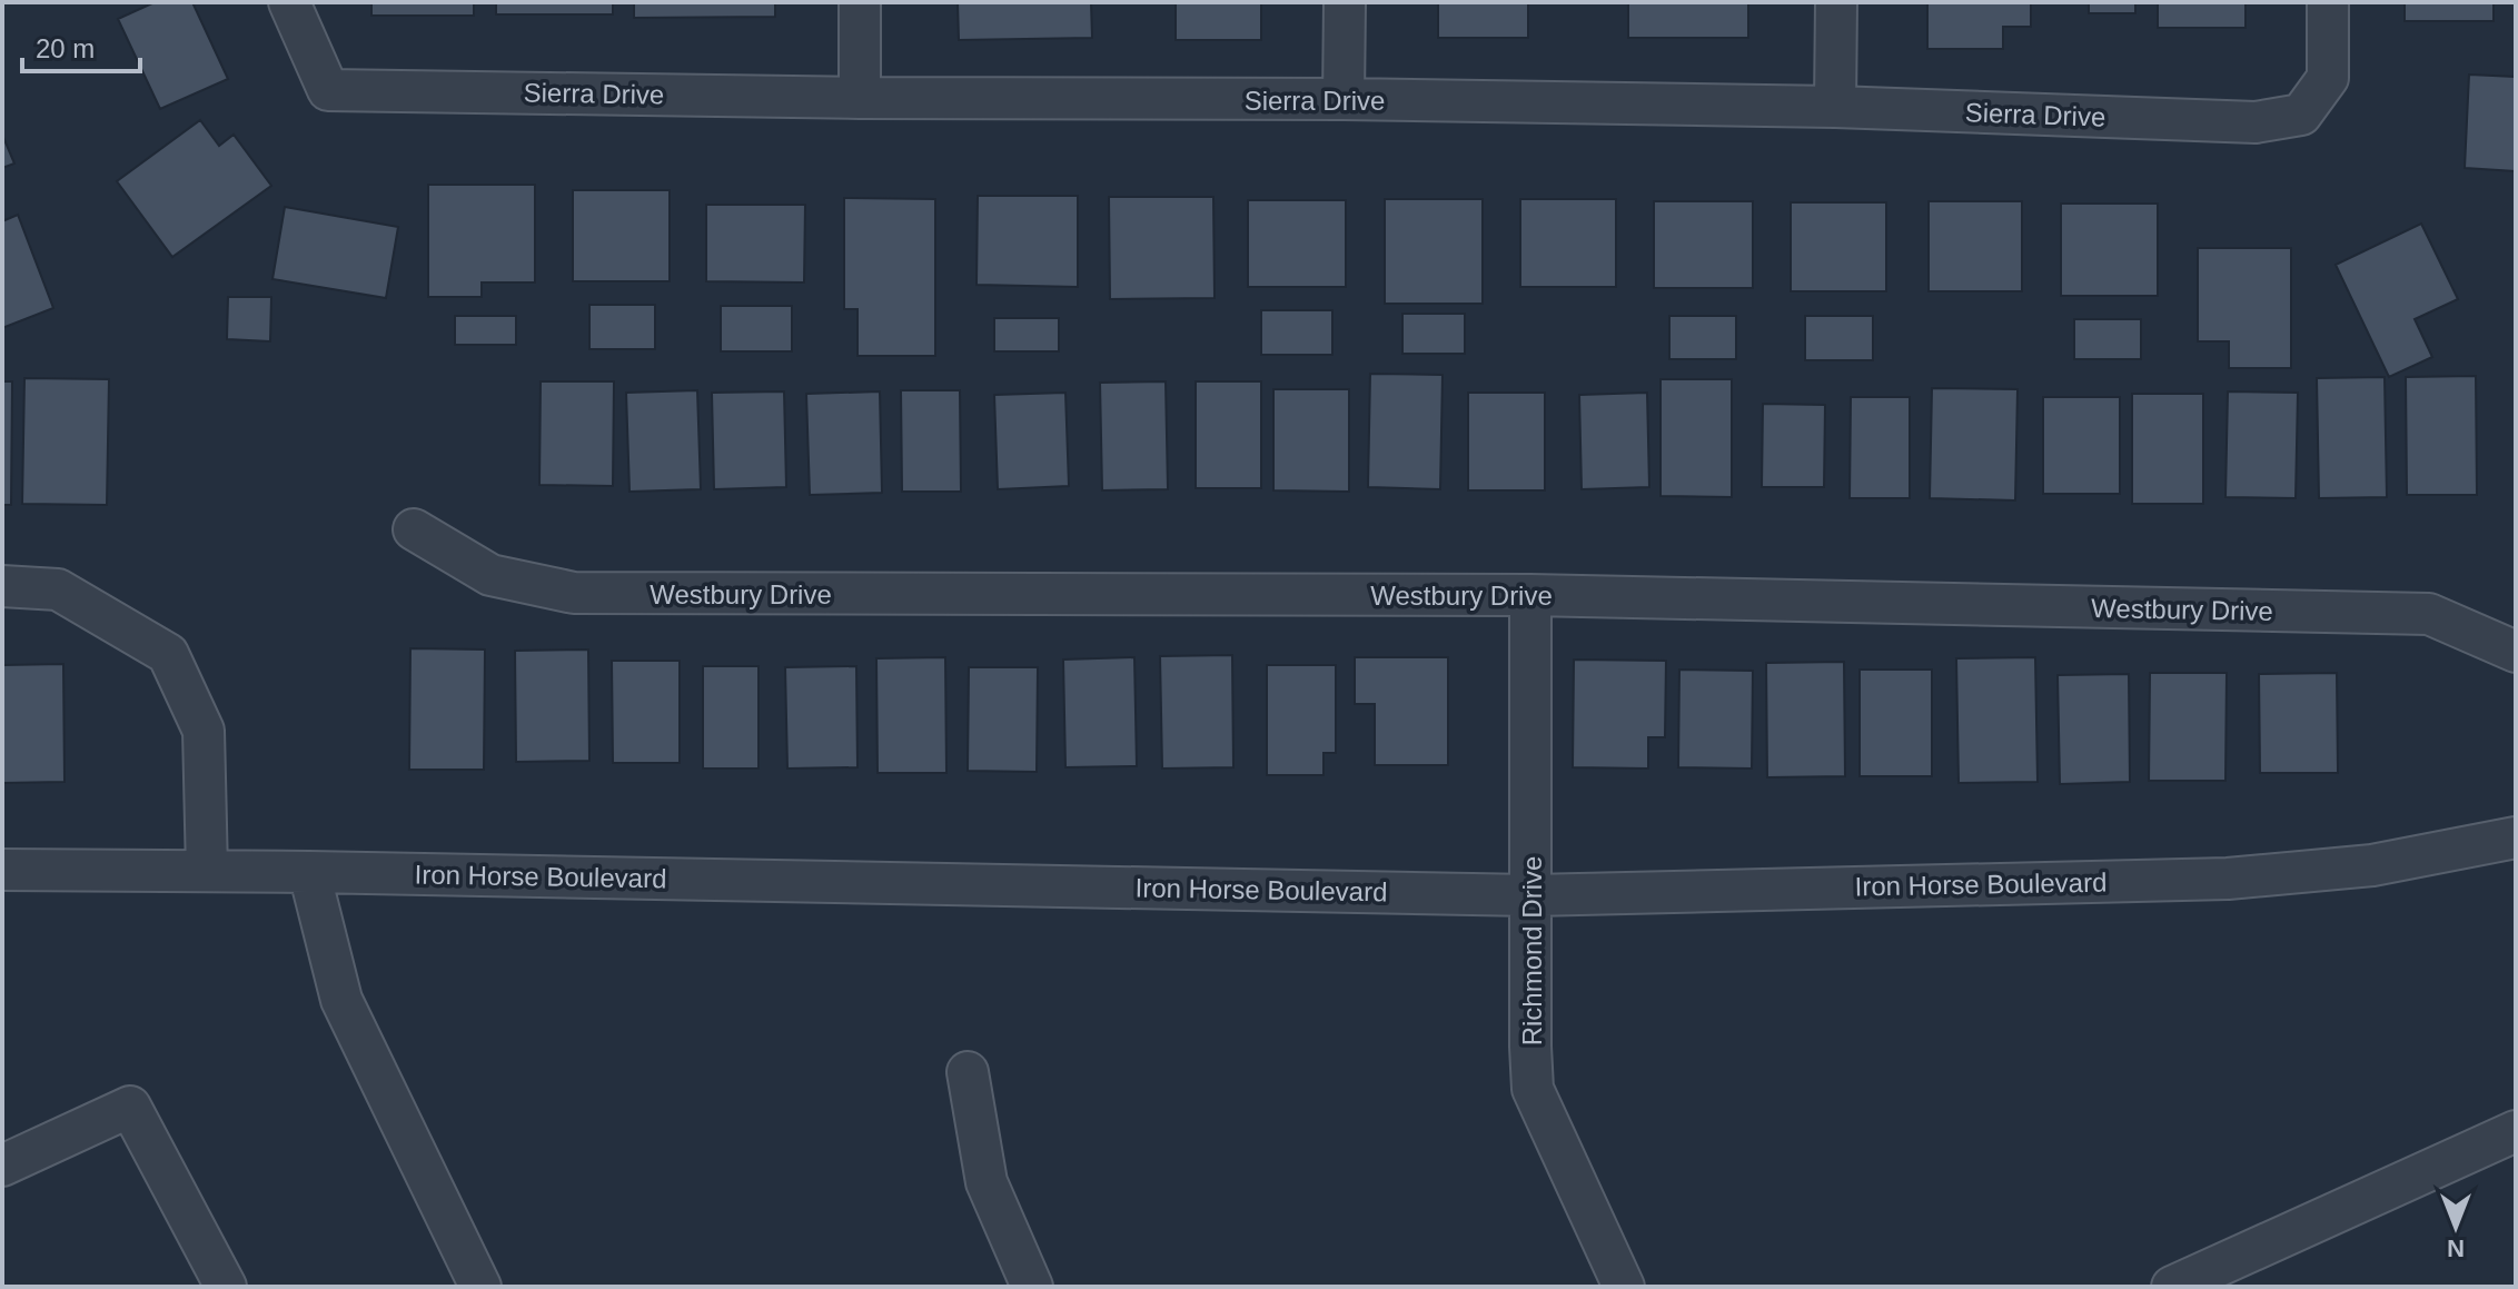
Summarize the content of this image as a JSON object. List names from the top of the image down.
{
  "streets": {
    "street": [
      "Sierra Drive",
      "Westbury Drive",
      "Iron Horse Boulevard",
      "Richmond Drive"
    ]
  },
  "crossings": [
    ["Westbury Drive", "Richmond Drive"],
    ["Iron Horse Boulevard", "Richmond Drive"]
  ],
  "scale_bar": "20 m",
  "north": "bottom"
}
